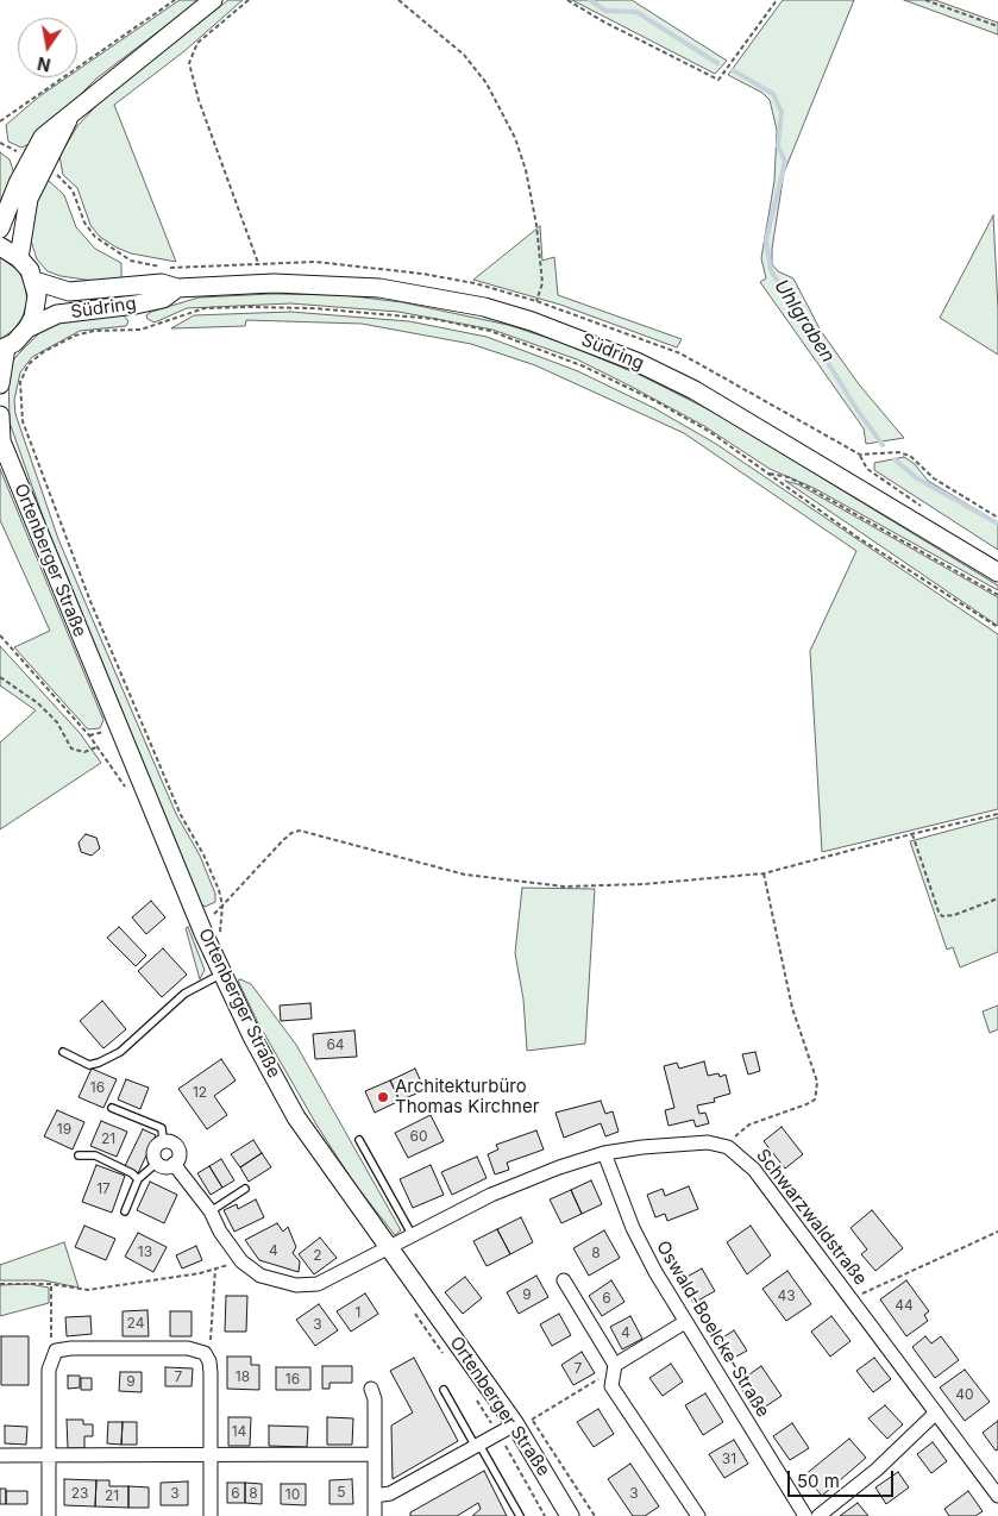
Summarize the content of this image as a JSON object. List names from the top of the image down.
{
  "streets": {
    "main road": ["Südring", "Ortenberger Straße"],
    "street": ["Schwarzwaldstraße", "Oswald-Boelcke-Straße"]
  },
  "crossings": [
    ["Ortenberger Straße", "Schwarzwaldstraße"],
    ["Schwarzwaldstraße", "Oswald-Boelcke-Straße"]
  ],
  "water": ["Uhlgraben"],
  "places": ["Architekturbüro Thomas Kirchner"],
  "house_numbers": [
    "64",
    "16",
    "12",
    "19",
    "60",
    "21",
    "17",
    "4",
    "13",
    "8",
    "2",
    "9",
    "43",
    "6",
    "44",
    "1",
    "24",
    "3",
    "4",
    "7",
    "7",
    "18",
    "16",
    "9",
    "40",
    "14",
    "31",
    "5",
    "23",
    "3",
    "6",
    "8",
    "3",
    "10",
    "21"
  ],
  "scale_bar": "50 m",
  "north": "bottom"
}
